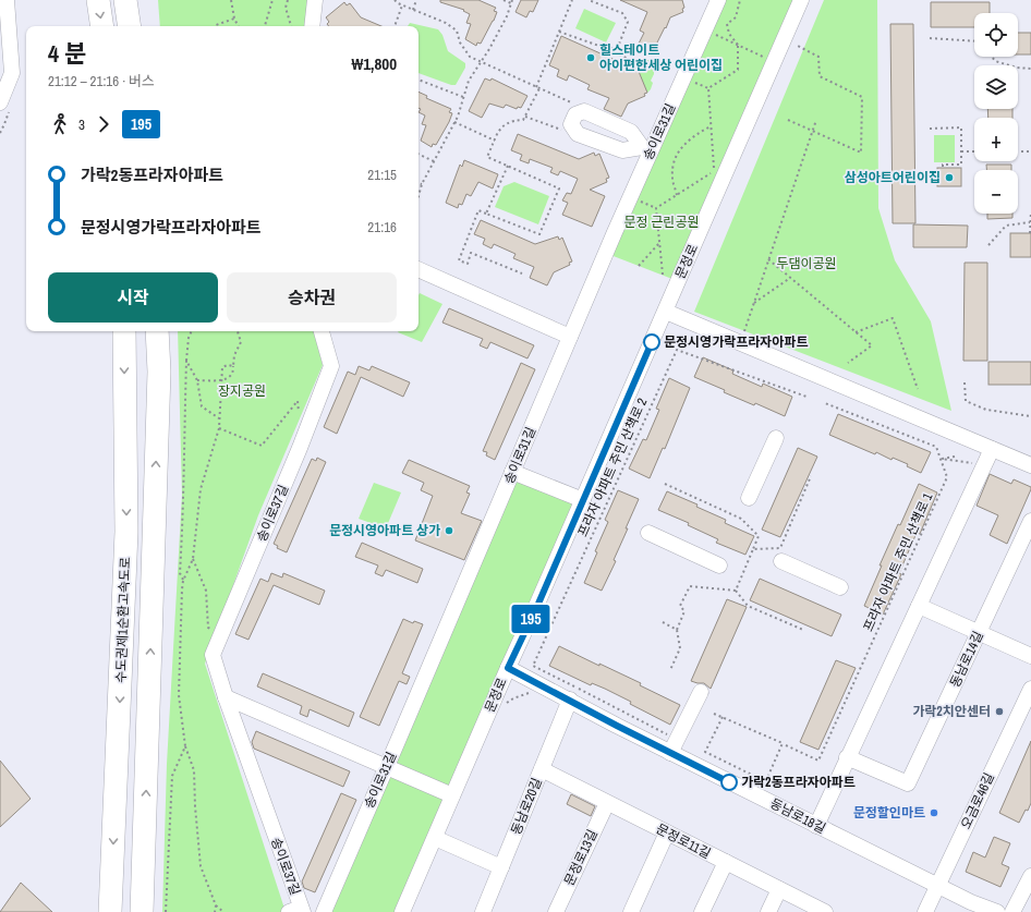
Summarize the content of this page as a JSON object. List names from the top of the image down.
{
  "streets": {
    "highway": ["수도권제1순환고속도로"],
    "street": [
      "송이로31길",
      "문정로",
      "송이로37길",
      "동남로14길",
      "오금로46길",
      "동남로20길",
      "동남로18길",
      "문정로11길",
      "문정로13길"
    ],
    "path": ["프라자 아파트 주민 산책로 2", "프라자 아파트 주민 산책로 1"]
  },
  "crossings": [
    ["문정로", "동남로18길"],
    ["프라자 아파트 주민 산책로 2", "동남로18길"],
    ["오금로46길", "동남로18길"],
    ["동남로20길", "동남로18길"],
    ["동남로20길", "문정로11길"],
    ["문정로11길", "문정로13길"]
  ],
  "parks": ["문정 근린공원", "두댐이공원", "장지공원"],
  "places": [
    "힐스테이트 아이편한세상 어린이집",
    "삼성아트어린이집",
    "문정시영가락프라자아파트",
    "문정시영아파트 상가",
    "가락2치안센터",
    "가락2동프라자아파트",
    "문정할인마트"
  ],
  "lines": ["bus line 195"],
  "page": {
    "on_map": "195",
    "map_buttons": ["+", "−"],
    "heading": ["4 분", "21:12 – 21:16 · 버스", "₩1,800"],
    "legs": ["3", "195"],
    "list": [
      {
        "name": "가락2동프라자아파트",
        "value": "21:15"
      },
      {
        "name": "문정시영가락프라자아파트",
        "value": "21:16"
      }
    ],
    "buttons": ["시작", "승차권"]
  }
}
